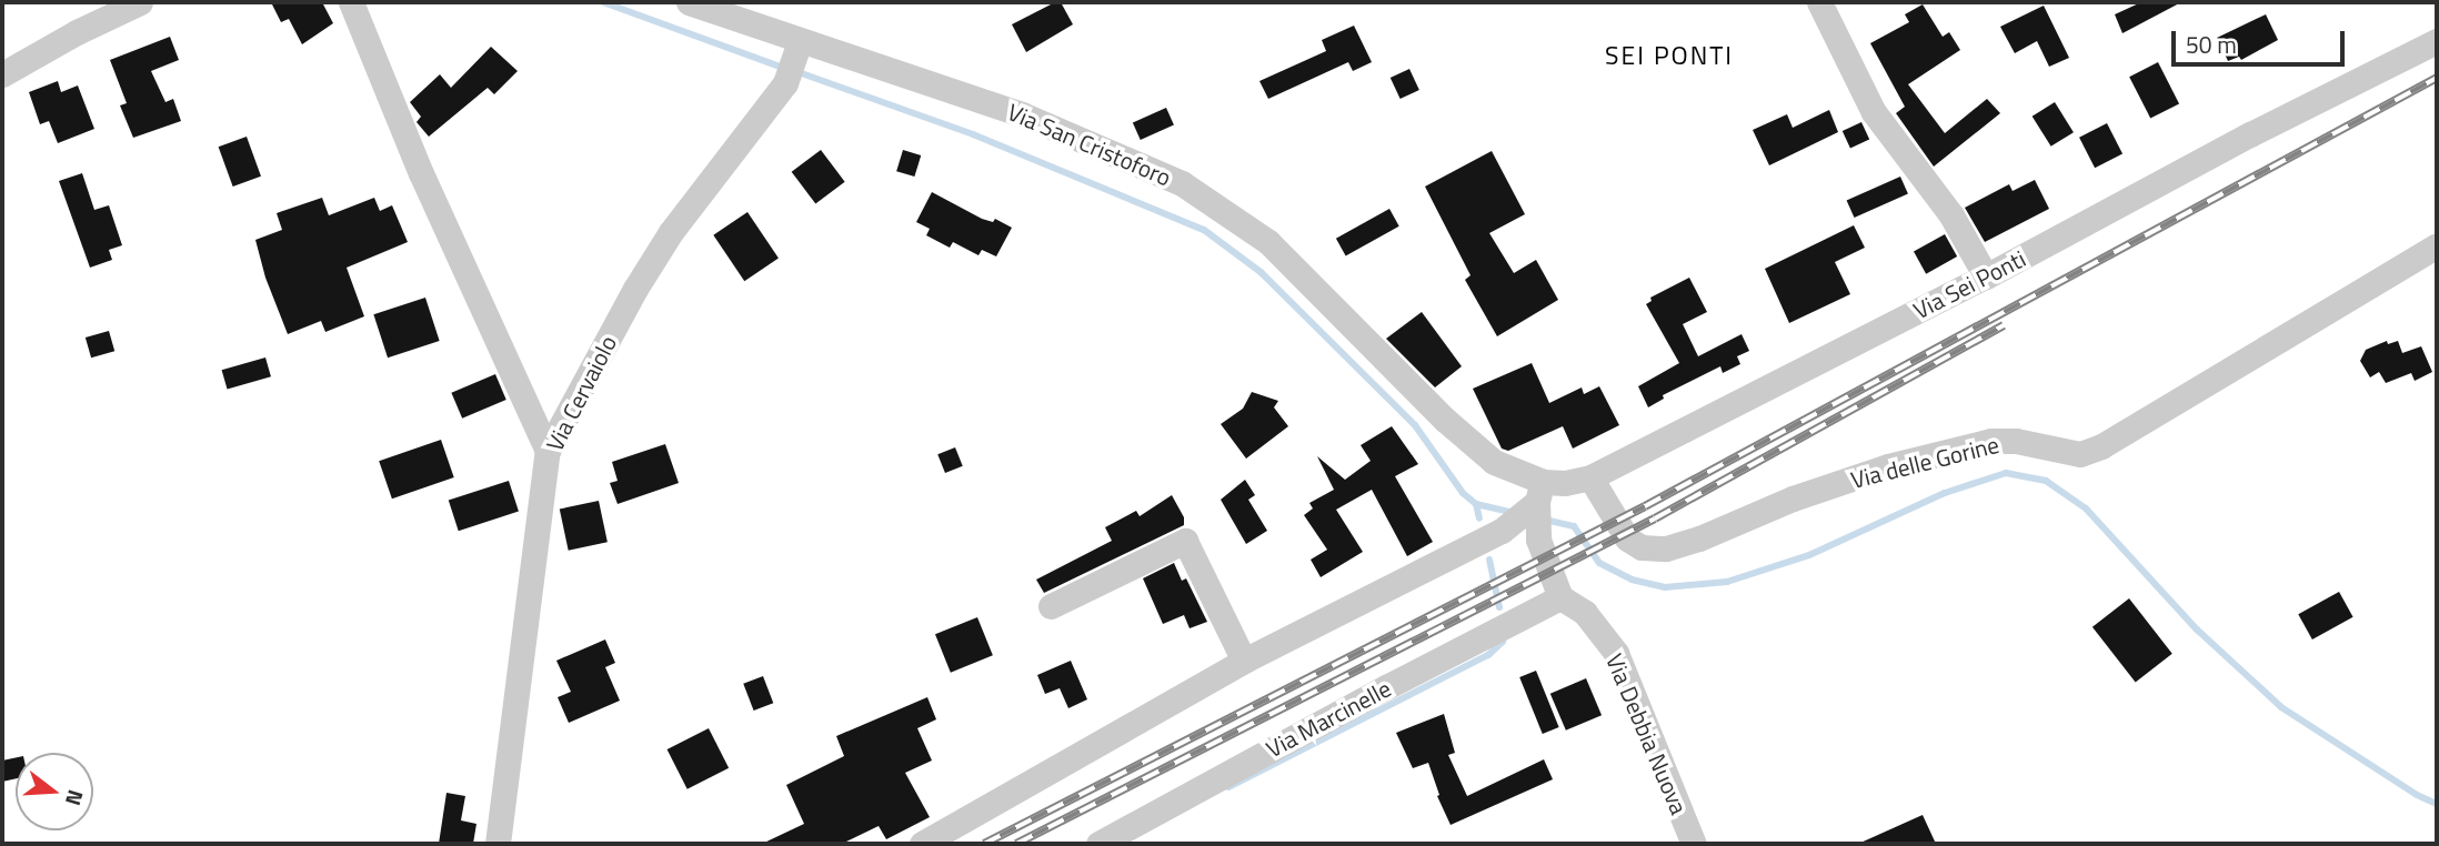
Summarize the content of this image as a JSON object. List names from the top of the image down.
{
  "streets": {
    "street": [
      "Via San Cristoforo",
      "Via Sei Ponti",
      "Via Cervaiolo",
      "Via delle Gorine",
      "Via Marcinelle",
      "Via Debbia Nuova"
    ]
  },
  "crossings": [
    ["Via San Cristoforo", "Via Sei Ponti"],
    ["Via San Cristoforo", "Via Cervaiolo"],
    ["Via Sei Ponti", "Via delle Gorine"],
    ["Via Marcinelle", "Via Debbia Nuova"]
  ],
  "districts": ["SEI PONTI"],
  "scale_bar": "50 m",
  "north": "right"
}
